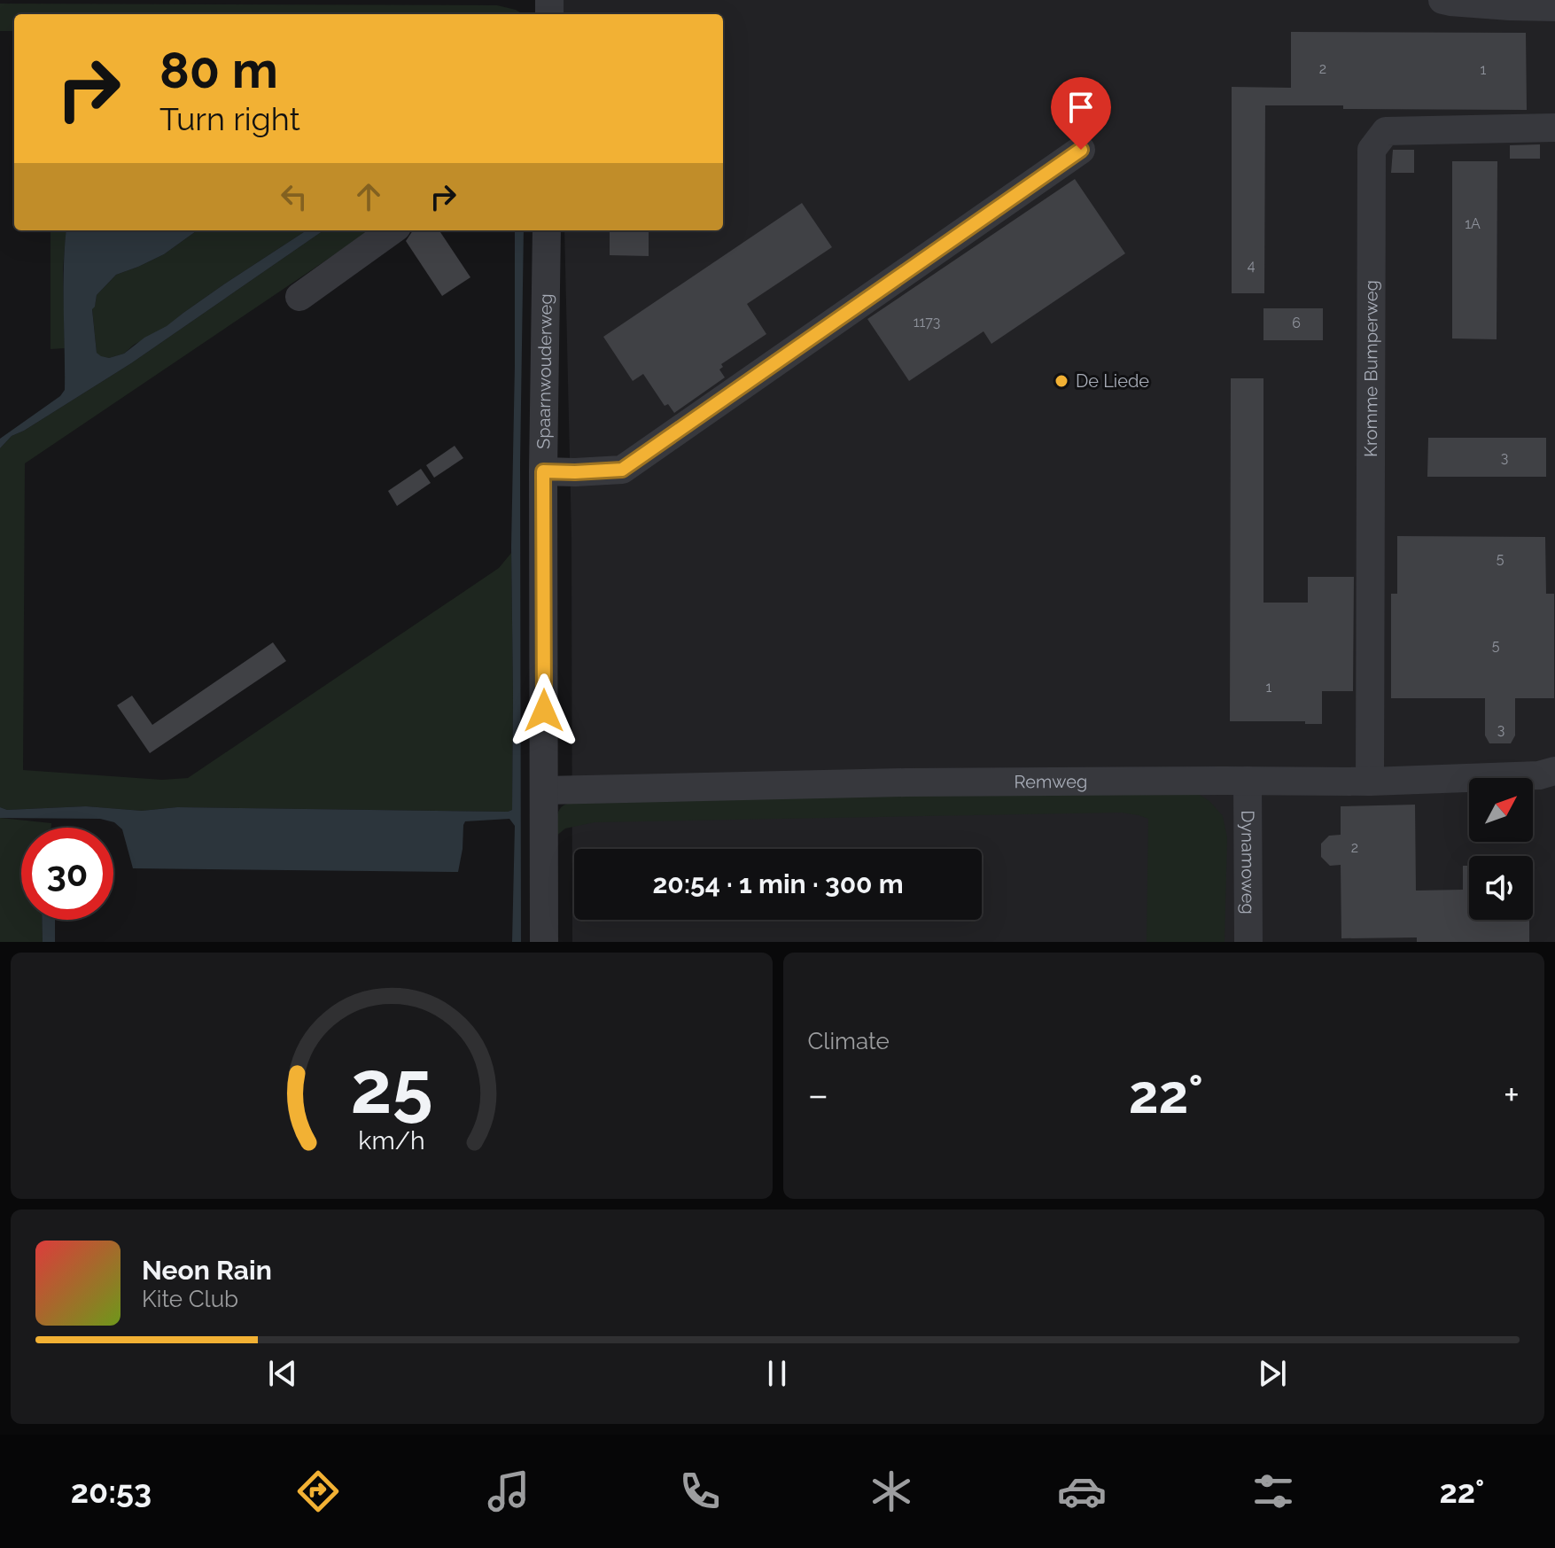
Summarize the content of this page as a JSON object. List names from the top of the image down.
{
  "streets": {
    "street": [
      "Kromme Bumperweg",
      "Spaarnwouderweg",
      "Remweg",
      "Dynamoweg"
    ]
  },
  "crossings": [
    ["Kromme Bumperweg", "Remweg"],
    ["Spaarnwouderweg", "Remweg"],
    ["Remweg", "Dynamoweg"]
  ],
  "places": ["De Liede"],
  "house_numbers": [
    "2",
    "1",
    "1A",
    "4",
    "1173",
    "6",
    "3",
    "5",
    "5",
    "1",
    "3",
    "2"
  ],
  "north": "top right",
  "page": {
    "turn": ["80 m", "Turn right"],
    "limit": "30",
    "trip": "20:54 · 1 min · 300 m",
    "tile": "Climate",
    "heat": ["−", "22°", "+"],
    "song": ["Neon Rain", "Kite Club"],
    "tabs": ["20:53", "22°"],
    "gauge": ["25", "km/h"]
  }
}
